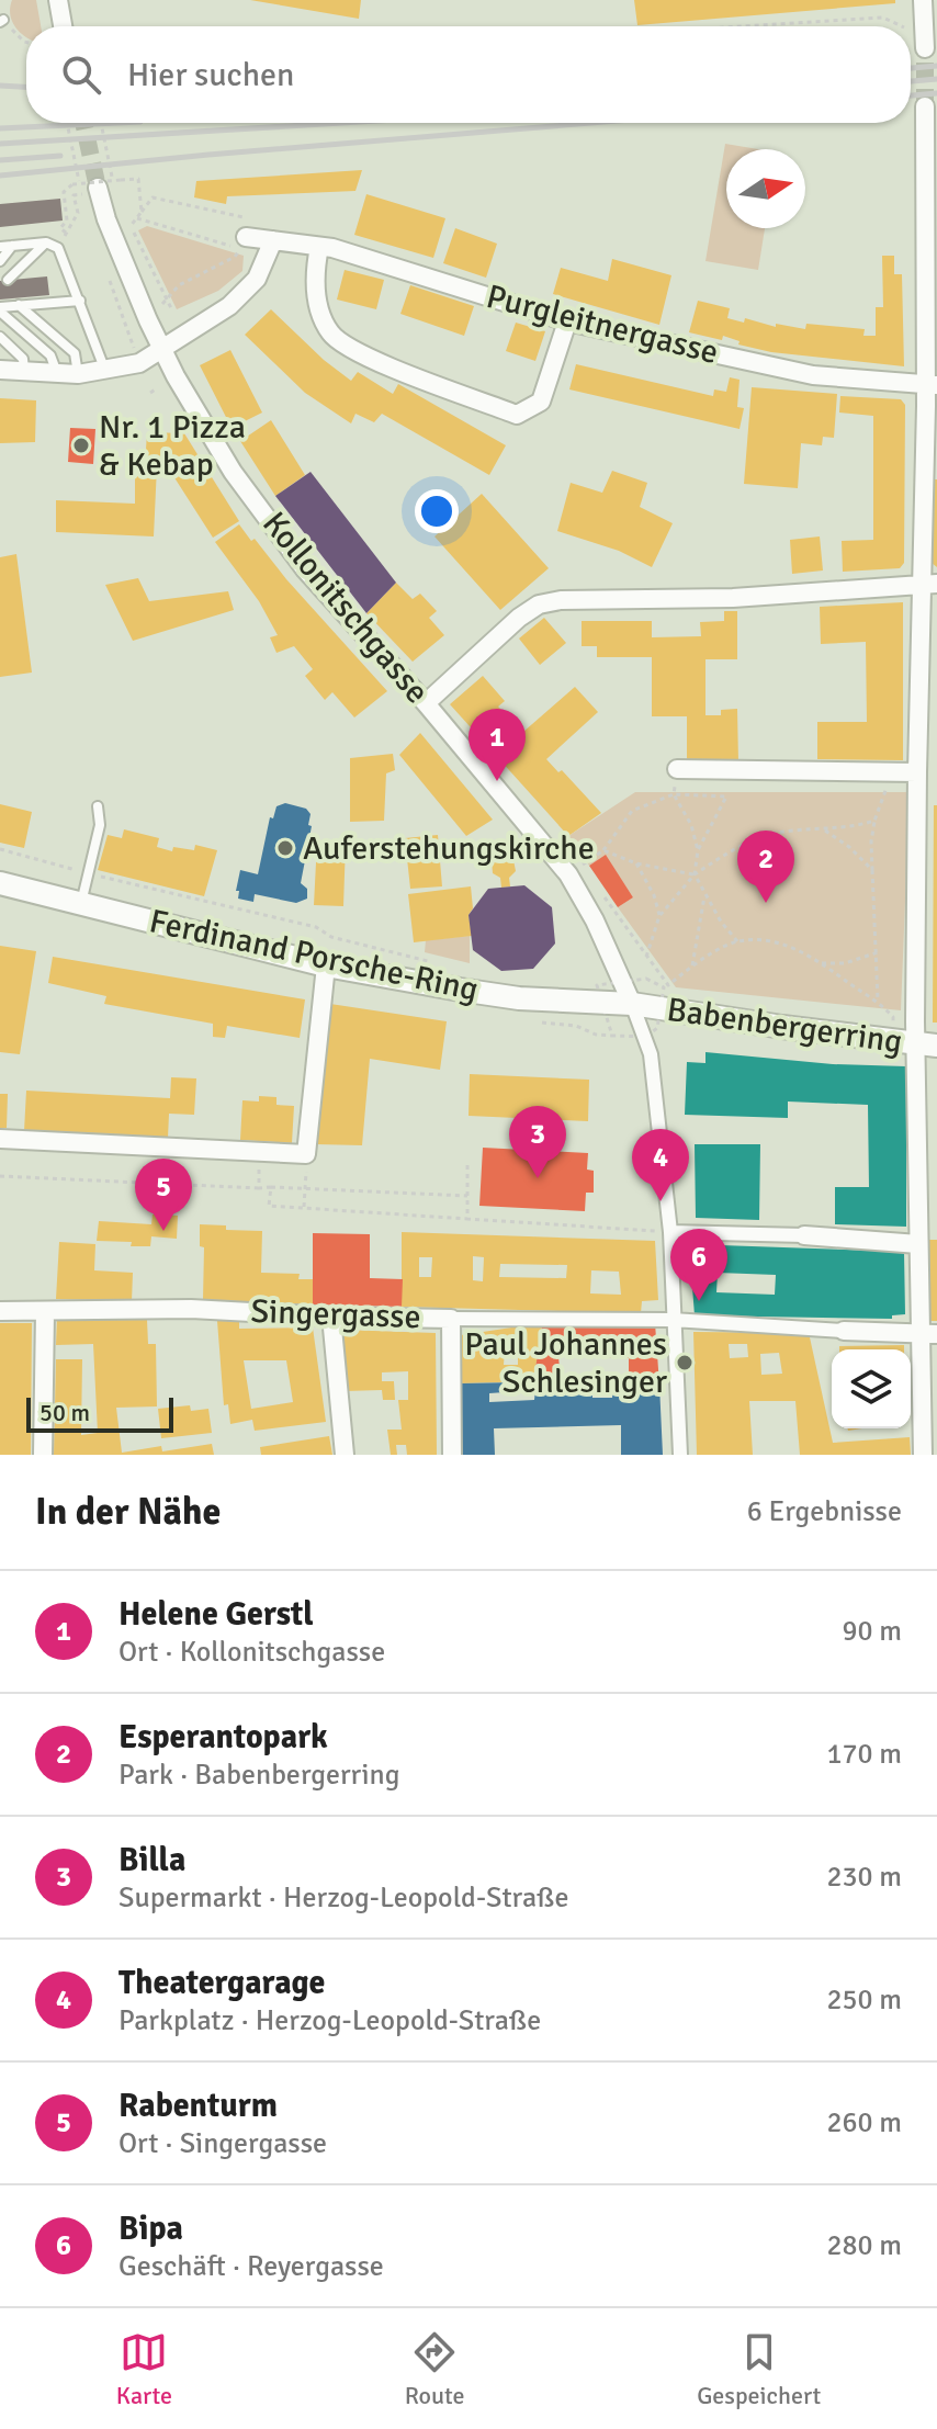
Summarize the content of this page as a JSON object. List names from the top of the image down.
{
  "streets": {
    "street": [
      "Purgleitnergasse",
      "Kollonitschgasse",
      "Ferdinand Porsche-Ring",
      "Babenbergerring",
      "Singergasse"
    ]
  },
  "crossings": [
    ["Kollonitschgasse", "Ferdinand Porsche-Ring"],
    ["Kollonitschgasse", "Babenbergerring"],
    ["Ferdinand Porsche-Ring", "Babenbergerring"]
  ],
  "places": ["Nr. 1 Pizza & Kebap", "Auferstehungskirche", "Paul Johannes Schlesinger"],
  "scale_bar": "50 m",
  "north": "right",
  "page": {
    "search": "Hier suchen",
    "pins": [
      "1",
      "2",
      "3",
      "4",
      "5",
      "6"
    ],
    "scale": "50 m",
    "heading": ["In der Nähe", "6 Ergebnisse"],
    "list": [
      {
        "mark": "1",
        "name": "Helene Gerstl",
        "note": "Ort · Kollonitschgasse",
        "value": "90 m"
      },
      {
        "mark": "2",
        "name": "Esperantopark",
        "note": "Park · Babenbergerring",
        "value": "170 m"
      },
      {
        "mark": "3",
        "name": "Billa",
        "note": "Supermarkt · Herzog-Leopold-Straße",
        "value": "230 m"
      },
      {
        "mark": "4",
        "name": "Theatergarage",
        "note": "Parkplatz · Herzog-Leopold-Straße",
        "value": "250 m"
      },
      {
        "mark": "5",
        "name": "Rabenturm",
        "note": "Ort · Singergasse",
        "value": "260 m"
      },
      {
        "mark": "6",
        "name": "Bipa",
        "note": "Geschäft · Reyergasse",
        "value": "280 m"
      }
    ],
    "nav": ["Karte", "Route", "Gespeichert"]
  }
}
